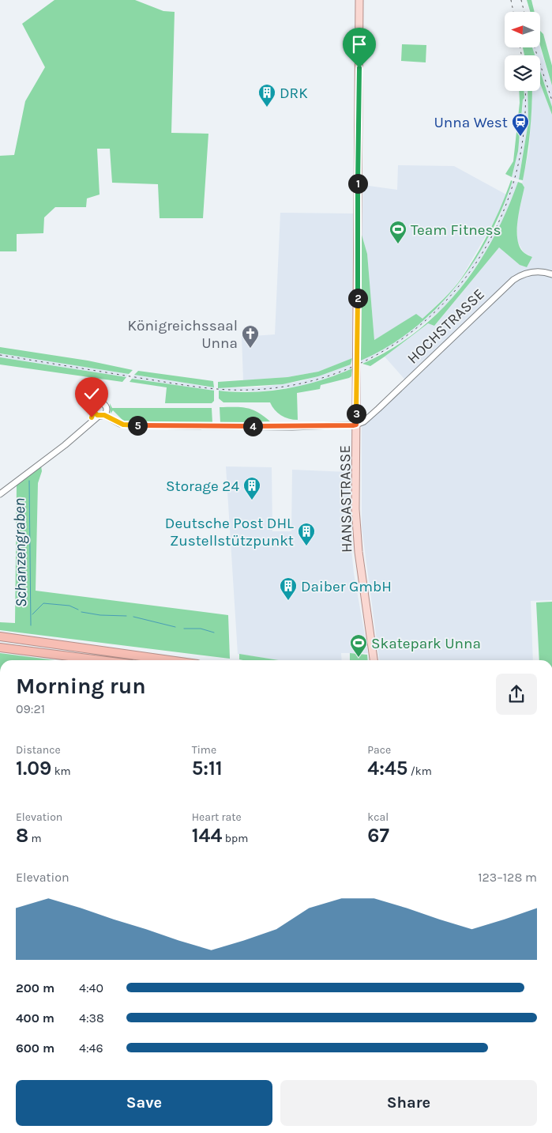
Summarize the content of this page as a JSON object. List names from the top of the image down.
{
  "streets": {
    "main road": ["HANSASTRASSE"],
    "street": ["HOCHSTRASSE"]
  },
  "crossings": [
    ["HOCHSTRASSE", "HANSASTRASSE"]
  ],
  "water": ["Schanzengraben"],
  "places": {
    "building": [
      "DRK",
      "Storage 24",
      "Deutsche Post DHL Zustellstützpunkt",
      "Daiber GmbH"
    ],
    "station": ["Unna West"],
    "sports": ["Team Fitness", "Skatepark Unna"],
    "church": ["Königreichssaal Unna"]
  },
  "north": "left",
  "page": {
    "pins": [
      "1",
      "2",
      "3",
      "5",
      "4"
    ],
    "heading": ["Morning run", "09:21"],
    "stats": [
      ["Distance", "1.09 km"],
      ["Time", "5:11"],
      ["Pace", "4:45 /km"],
      ["Elevation", "8 m"],
      ["Heart rate", "144 bpm"],
      ["kcal", "67"]
    ],
    "chart": ["Elevation", "123–128 m"],
    "list": [
      {
        "name": "200 m",
        "note": "4:40"
      },
      {
        "name": "400 m",
        "note": "4:38"
      },
      {
        "name": "600 m",
        "note": "4:46"
      }
    ],
    "buttons": ["Save", "Share"]
  }
}
